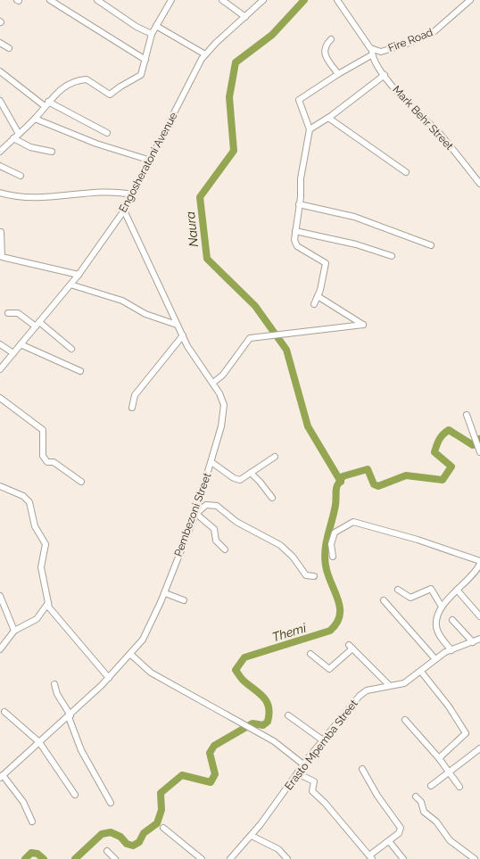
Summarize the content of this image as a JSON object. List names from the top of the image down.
{
  "streets": {
    "street": [
      "Fire Road",
      "Mark Behr Street",
      "Engosheratoni Avenue",
      "Pembezoni Street",
      "Erasto Mpemba Street"
    ]
  },
  "crossings": [
    ["Fire Road", "Mark Behr Street"],
    ["Engosheratoni Avenue", "Pembezoni Street"]
  ],
  "water": ["Naura", "Themi"]
}
